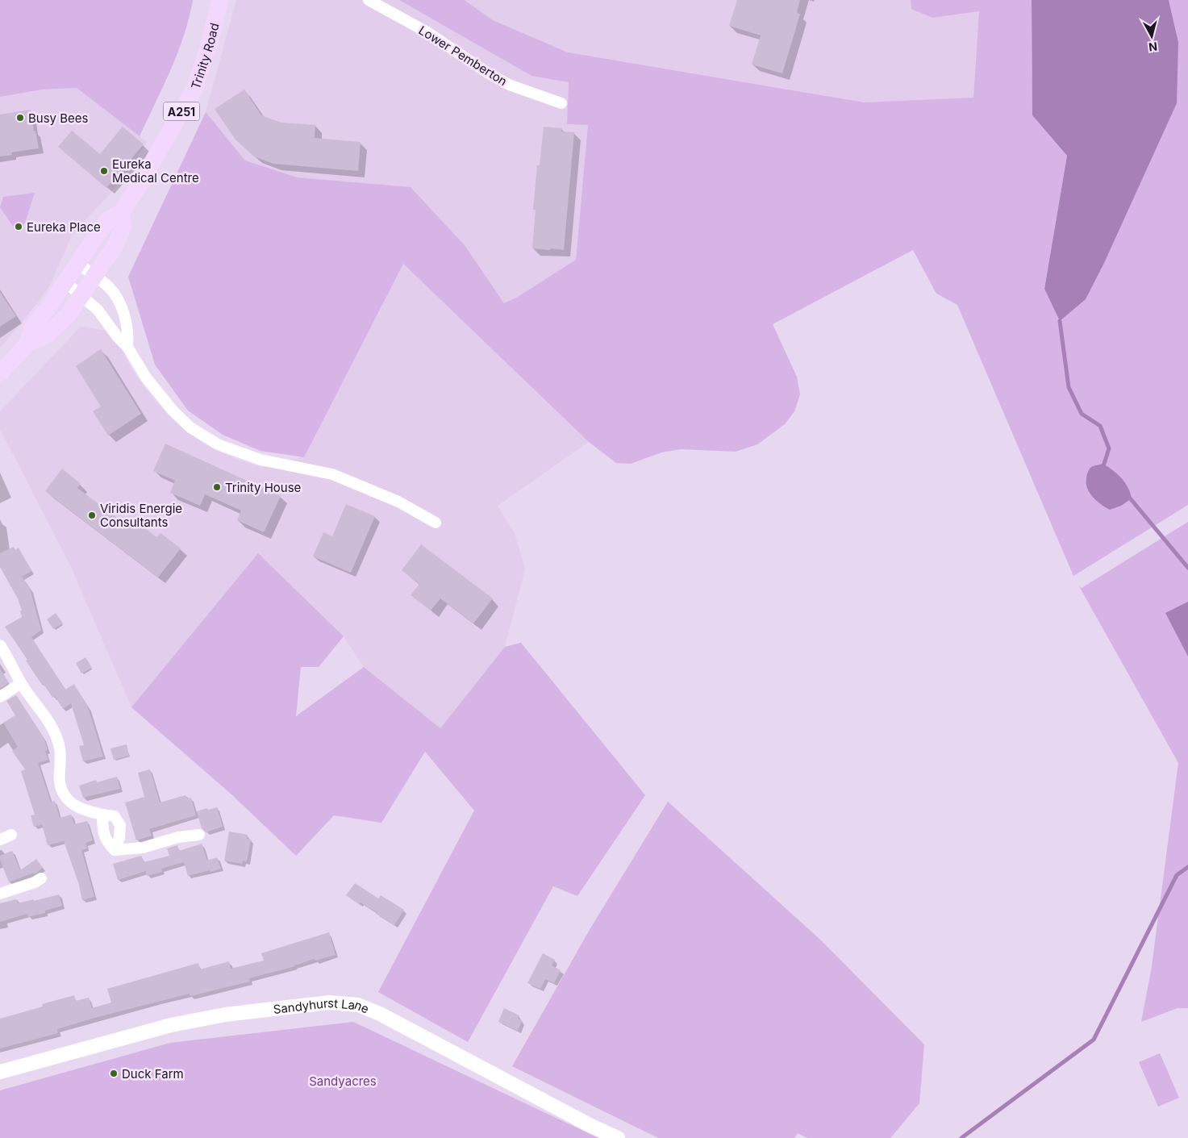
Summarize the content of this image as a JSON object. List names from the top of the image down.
{
  "streets": {
    "main road": ["Trinity Road", "A251"],
    "street": ["Lower Pemberton", "Sandyhurst Lane"]
  },
  "parks": ["Sandyacres"],
  "places": [
    "Busy Bees",
    "Eureka Medical Centre",
    "Eureka Place",
    "Trinity House",
    "Viridis Energie Consultants",
    "Duck Farm"
  ],
  "north": "bottom"
}
